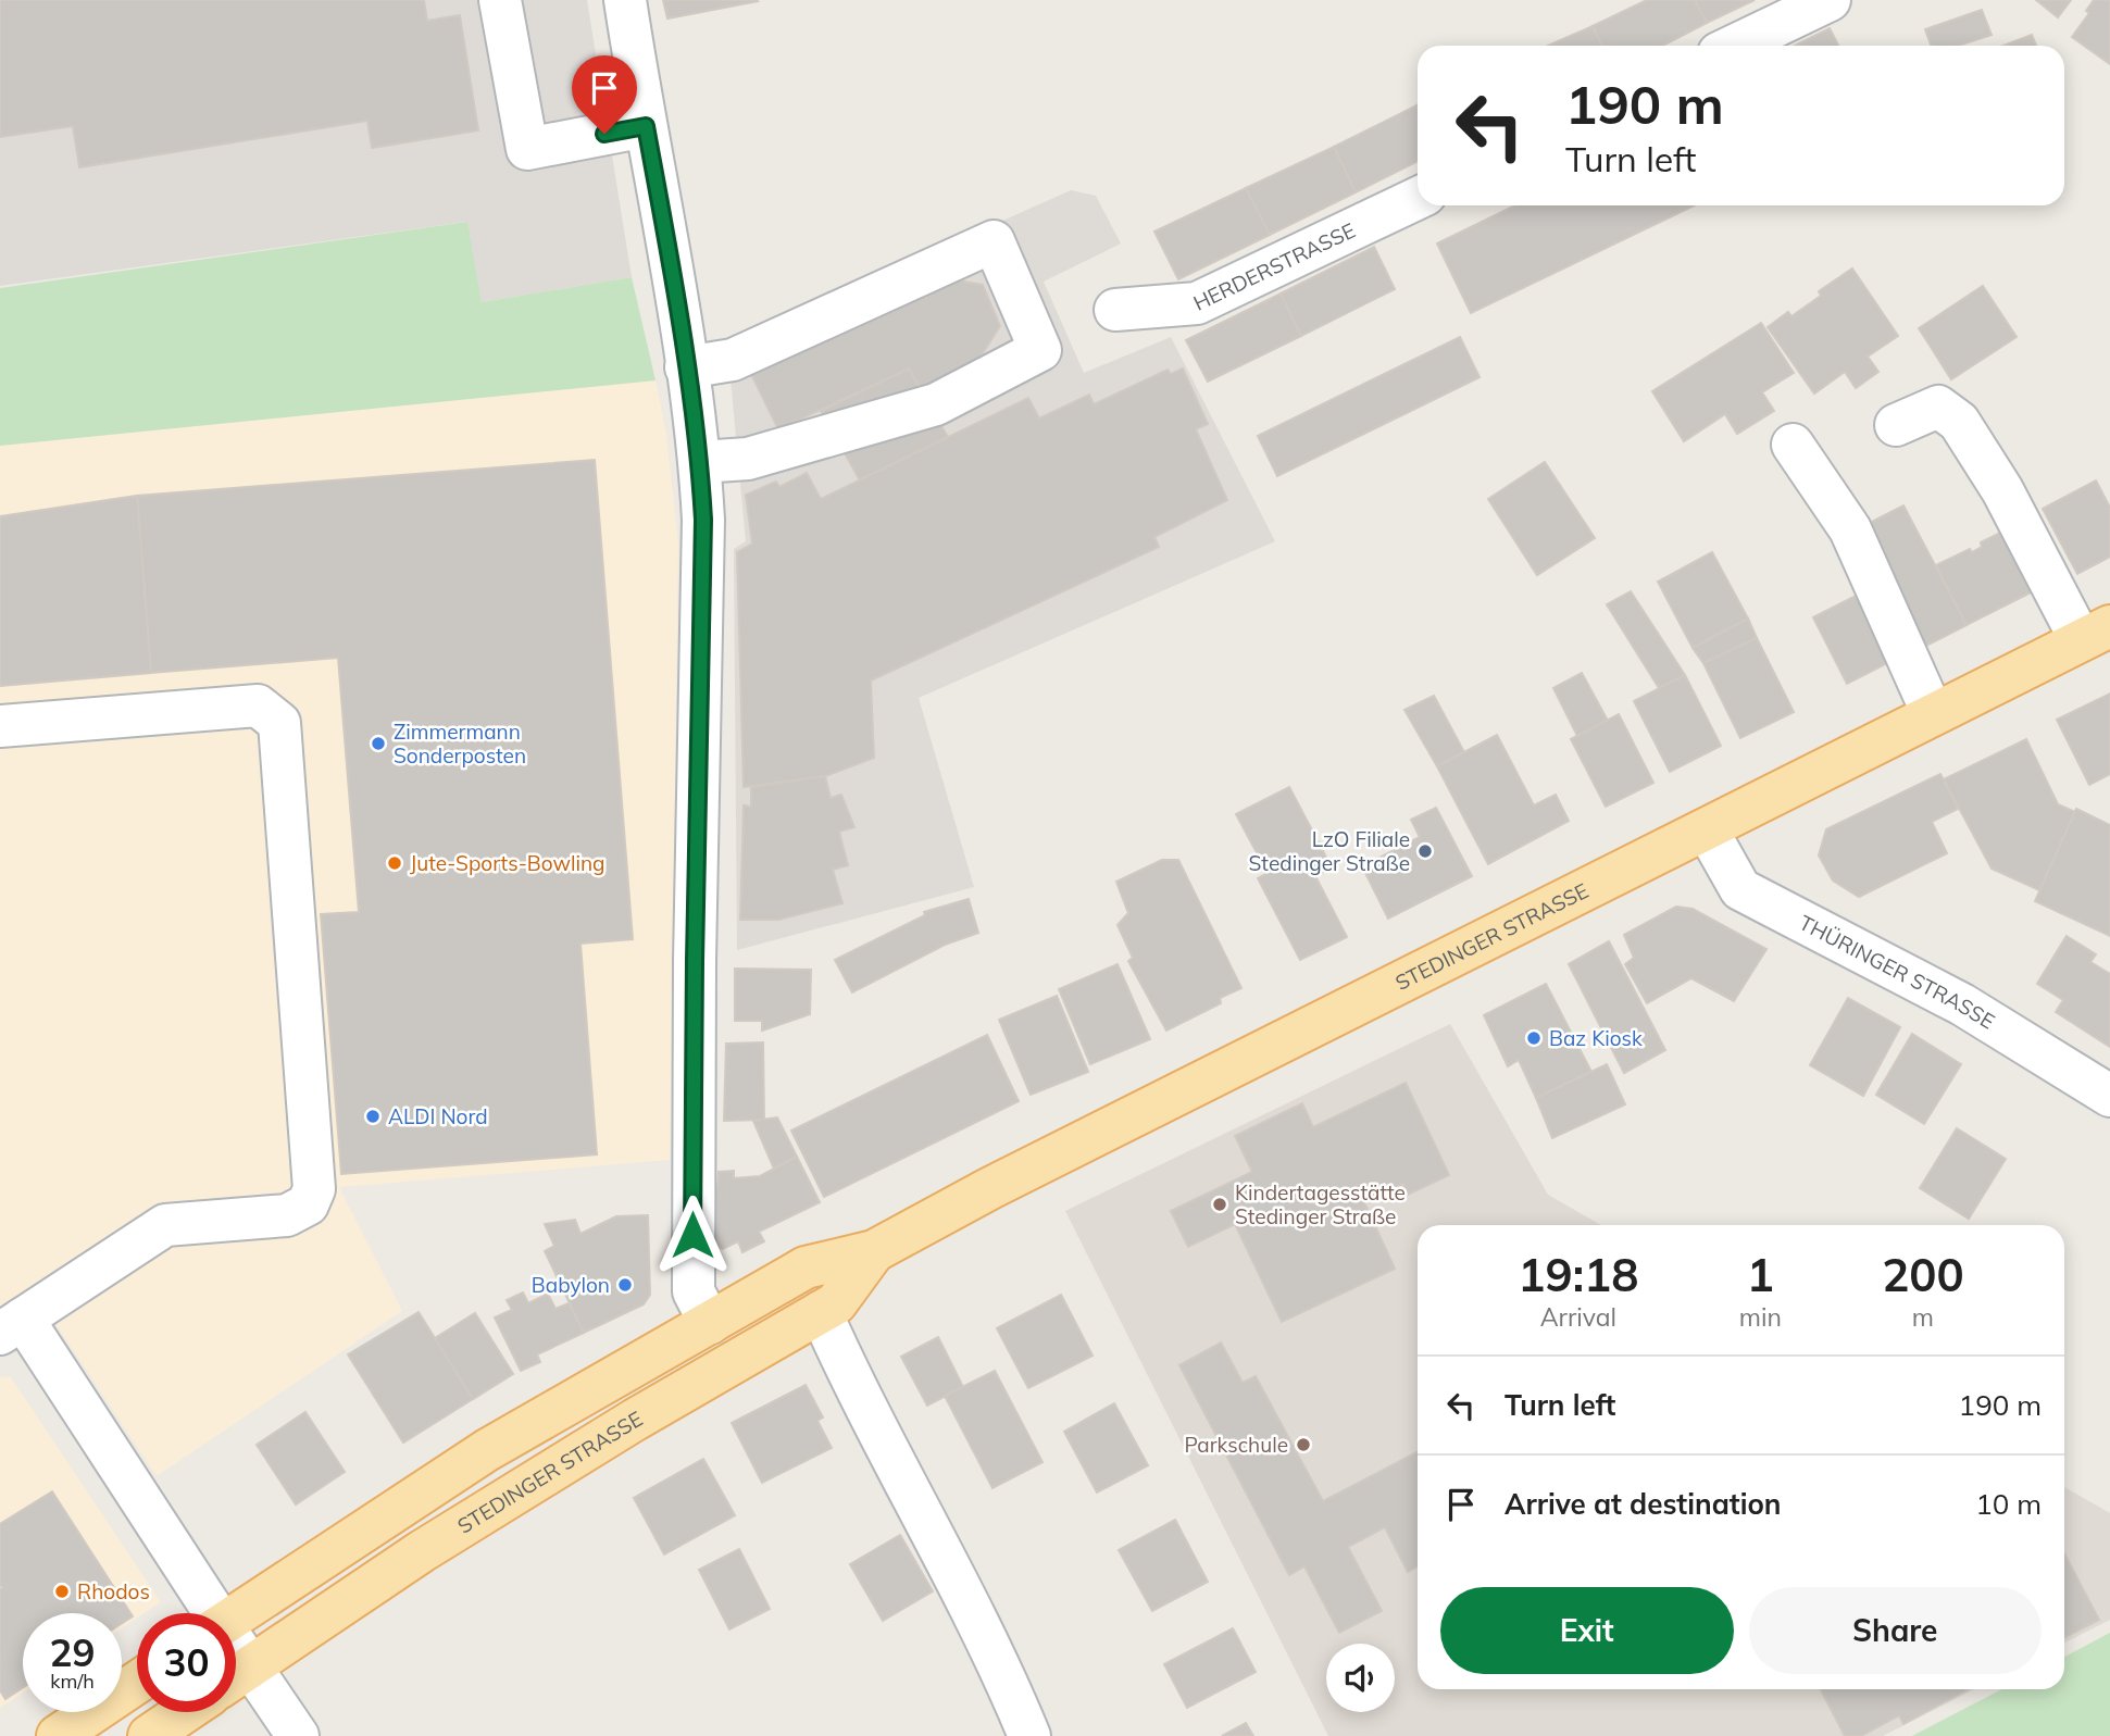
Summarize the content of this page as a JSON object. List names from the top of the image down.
{
  "streets": {
    "main road": ["STEDINGER STRASSE"],
    "street": ["HERDERSTRASSE", "THÜRINGER STRASSE"]
  },
  "crossings": [
    ["STEDINGER STRASSE", "THÜRINGER STRASSE"]
  ],
  "places": [
    "Zimmermann Sonderposten",
    "LzO Filiale Stedinger Straße",
    "Jute-Sports-Bowling",
    "Baz Kiosk",
    "ALDI Nord",
    "Kindertagesstätte Stedinger Straße",
    "Babylon",
    "Parkschule",
    "Rhodos"
  ],
  "page": {
    "turn": ["190 m", "Turn left"],
    "eta": [
      "19:18",
      "Arrival",
      "1",
      "min",
      "200",
      "m"
    ],
    "list": [
      {
        "name": "Turn left",
        "value": "190 m"
      },
      {
        "name": "Arrive at destination",
        "value": "10 m"
      }
    ],
    "buttons": ["Exit", "Share"],
    "speed": "29 km/h",
    "limit": "30"
  }
}
